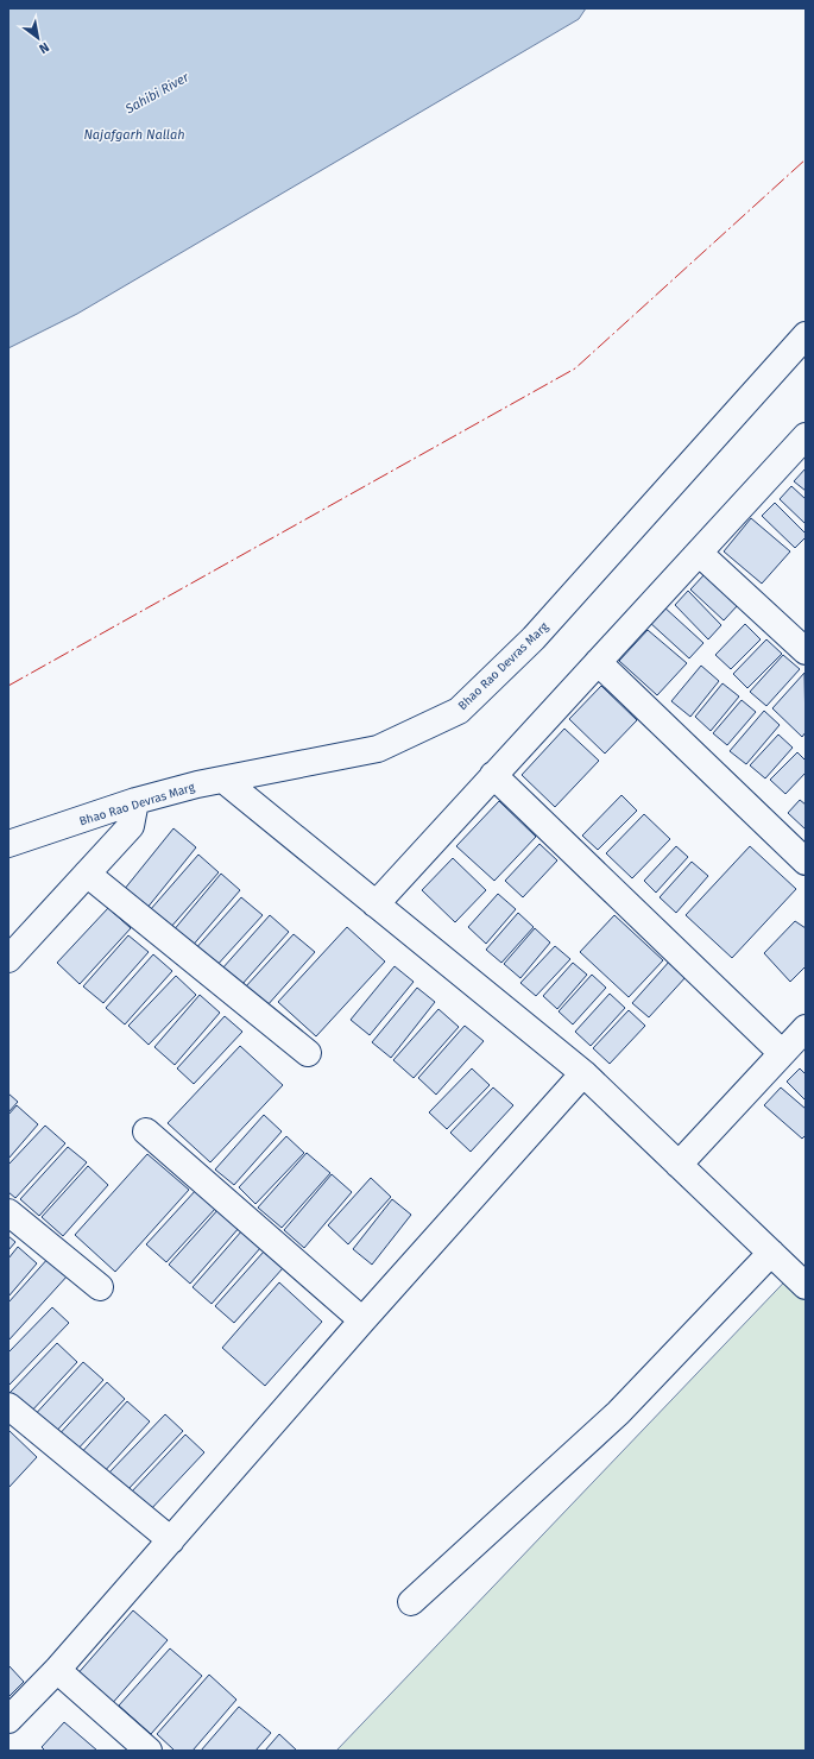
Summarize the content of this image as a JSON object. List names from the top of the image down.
{
  "streets": {
    "street": ["Bhao Rao Devras Marg"]
  },
  "water": ["Sahibi River", "Najafgarh Nallah"],
  "north": "bottom right"
}
